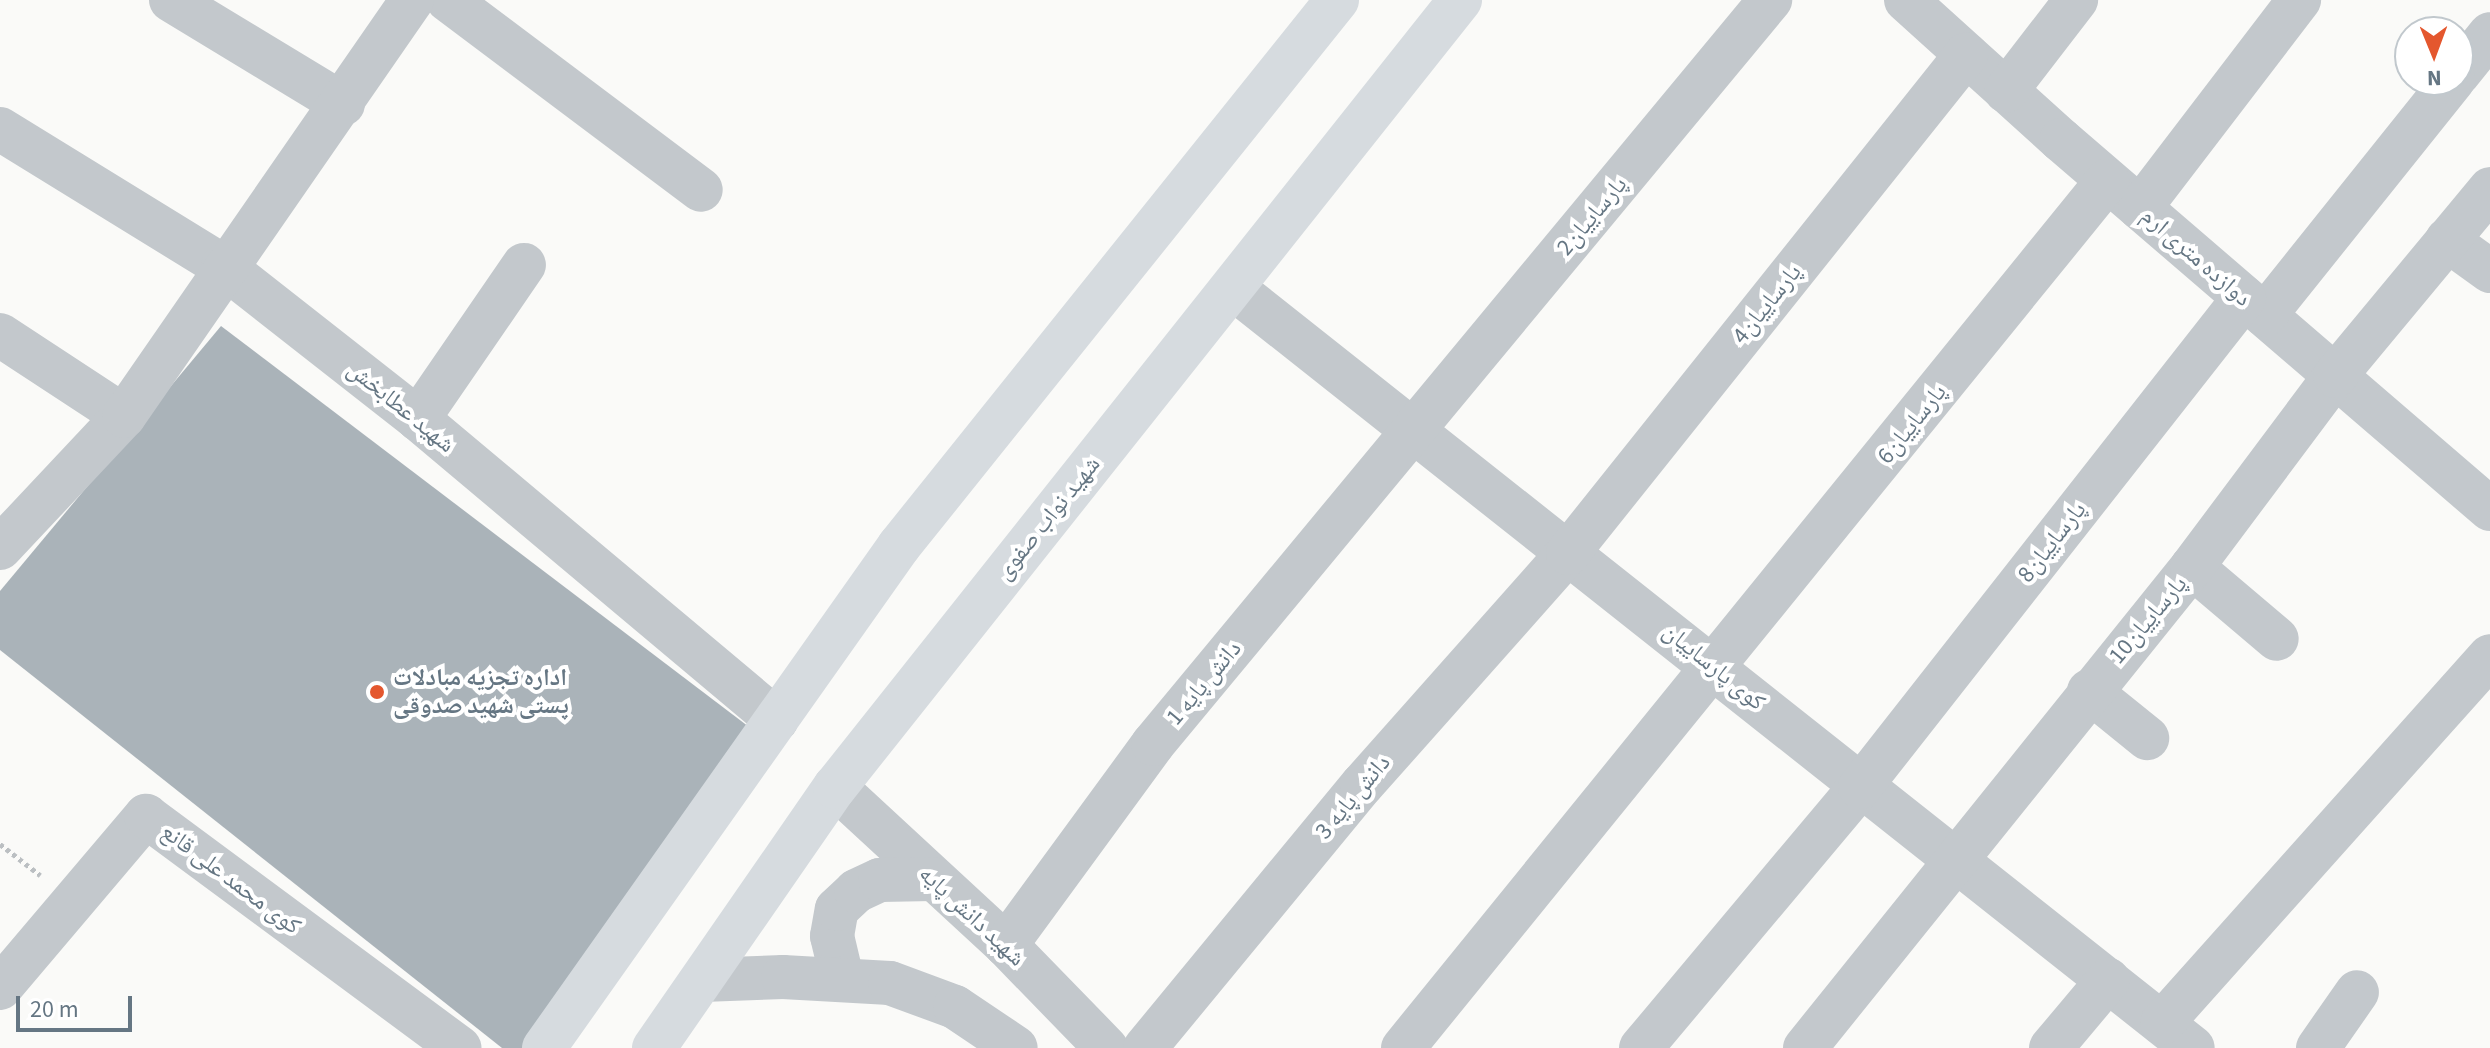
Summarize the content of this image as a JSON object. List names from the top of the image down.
{
  "streets": {
    "main road": ["شهید نواب صفوی"],
    "street": [
      "پارساییان2",
      "دوازده متری ارم",
      "پارساییان4",
      "شهید عطابخش",
      "پارساییان6",
      "پارساییان8",
      "پارساییان10",
      "کوی پارساییان",
      "دانش پایه 1",
      "دانش پایه 3",
      "کوی محمد علی قانع",
      "شهید دانش پایه"
    ]
  },
  "crossings": [
    ["پارساییان2", "کوی پارساییان"],
    ["پارساییان2", "دانش پایه 1"],
    ["دوازده متری ارم", "پارساییان4"],
    ["دوازده متری ارم", "پارساییان6"],
    ["دوازده متری ارم", "پارساییان8"],
    ["دوازده متری ارم", "پارساییان10"],
    ["پارساییان4", "کوی پارساییان"],
    ["پارساییان4", "دانش پایه 3"],
    ["پارساییان6", "کوی پارساییان"],
    ["شهید نواب صفوی", "کوی پارساییان"],
    ["شهید نواب صفوی", "شهید دانش پایه"],
    ["پارساییان8", "کوی پارساییان"],
    ["پارساییان10", "کوی پارساییان"],
    ["کوی پارساییان", "دانش پایه 1"],
    ["کوی پارساییان", "دانش پایه 3"],
    ["دانش پایه 1", "شهید دانش پایه"]
  ],
  "places": ["اداره تجزیه مبادلات پستی شهید صدوقی"],
  "scale_bar": "20 m",
  "north": "bottom"
}
